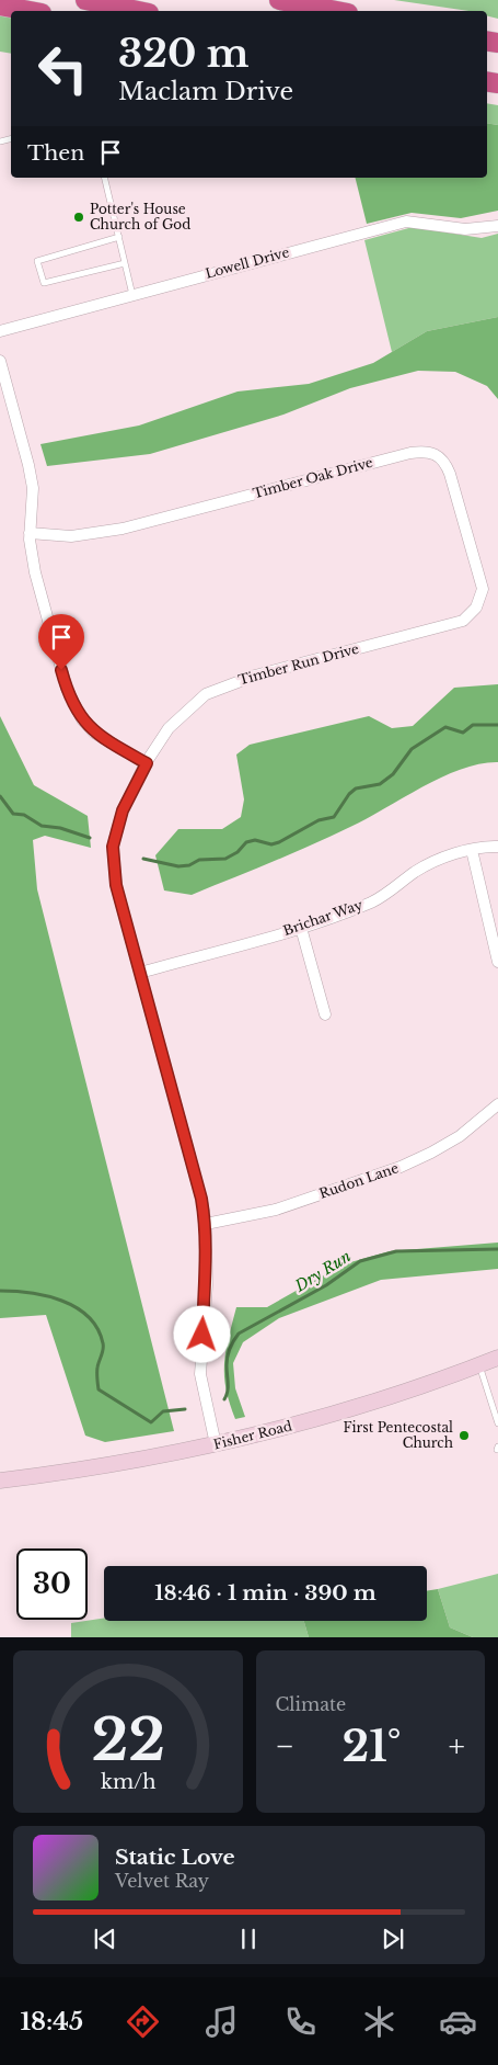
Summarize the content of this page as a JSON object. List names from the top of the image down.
{
  "streets": {
    "main road": ["Fisher Road"],
    "street": [
      "Lowell Drive",
      "Timber Oak Drive",
      "Timber Run Drive",
      "Brichar Way",
      "Rudon Lane"
    ]
  },
  "crossings": [
    ["Timber Oak Drive", "Timber Run Drive"],
    ["Timber Run Drive", "Brichar Way"],
    ["Timber Run Drive", "Rudon Lane"],
    ["Timber Run Drive", "Fisher Road"]
  ],
  "water": ["Dry Run"],
  "places": ["Potter's House Church of God", "First Pentecostal Church"],
  "page": {
    "turn": ["320 m", "Maclam Drive"],
    "then": "Then",
    "limit": "30",
    "trip": "18:46 · 1 min · 390 m",
    "tile": "Climate",
    "heat": ["−", "21°", "+"],
    "song": ["Static Love", "Velvet Ray"],
    "tabs": "18:45",
    "gauge": ["22", "km/h"]
  }
}
